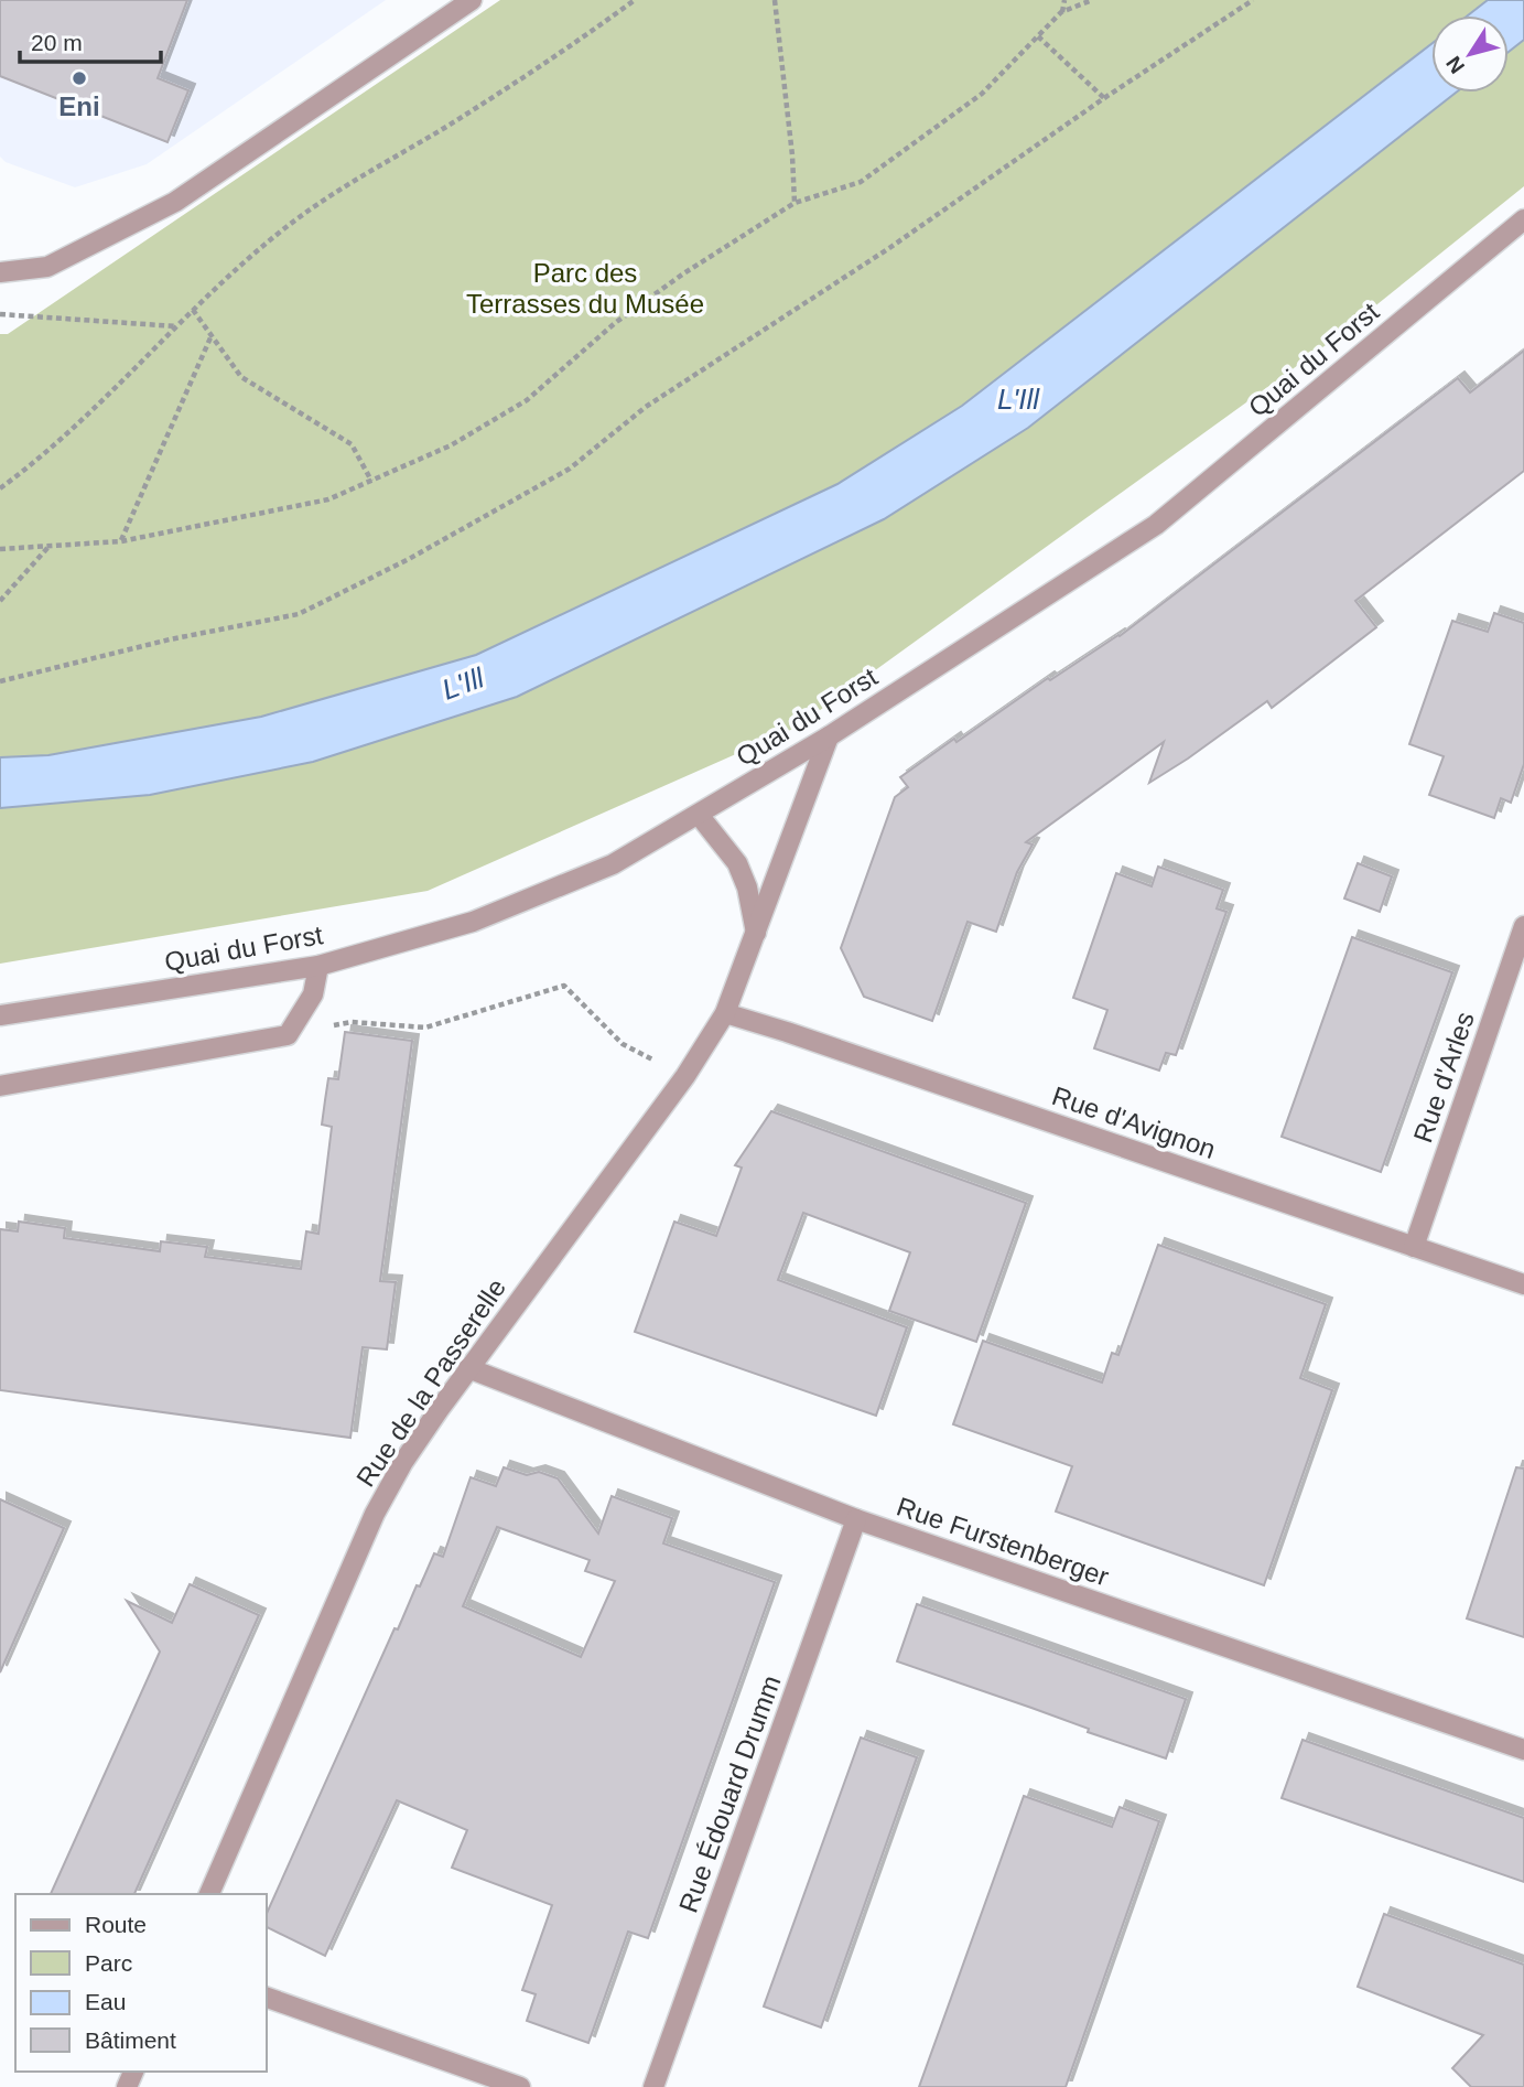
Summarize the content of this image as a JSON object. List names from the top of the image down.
{
  "streets": {
    "street": [
      "Quai du Forst",
      "Rue d'Arles",
      "Rue d'Avignon",
      "Rue de la Passerelle",
      "Rue Furstenberger",
      "Rue Édouard Drumm"
    ]
  },
  "crossings": [
    ["Quai du Forst", "Rue de la Passerelle"],
    ["Rue d'Arles", "Rue d'Avignon"],
    ["Rue d'Avignon", "Rue de la Passerelle"],
    ["Rue de la Passerelle", "Rue Furstenberger"],
    ["Rue Furstenberger", "Rue Édouard Drumm"]
  ],
  "water": ["L'Ill"],
  "parks": ["Parc des Terrasses du Musée"],
  "places": ["Eni"],
  "legend": [
    "Route",
    "Parc",
    "Eau",
    "Bâtiment"
  ],
  "scale_bar": "20 m",
  "north": "bottom left"
}
